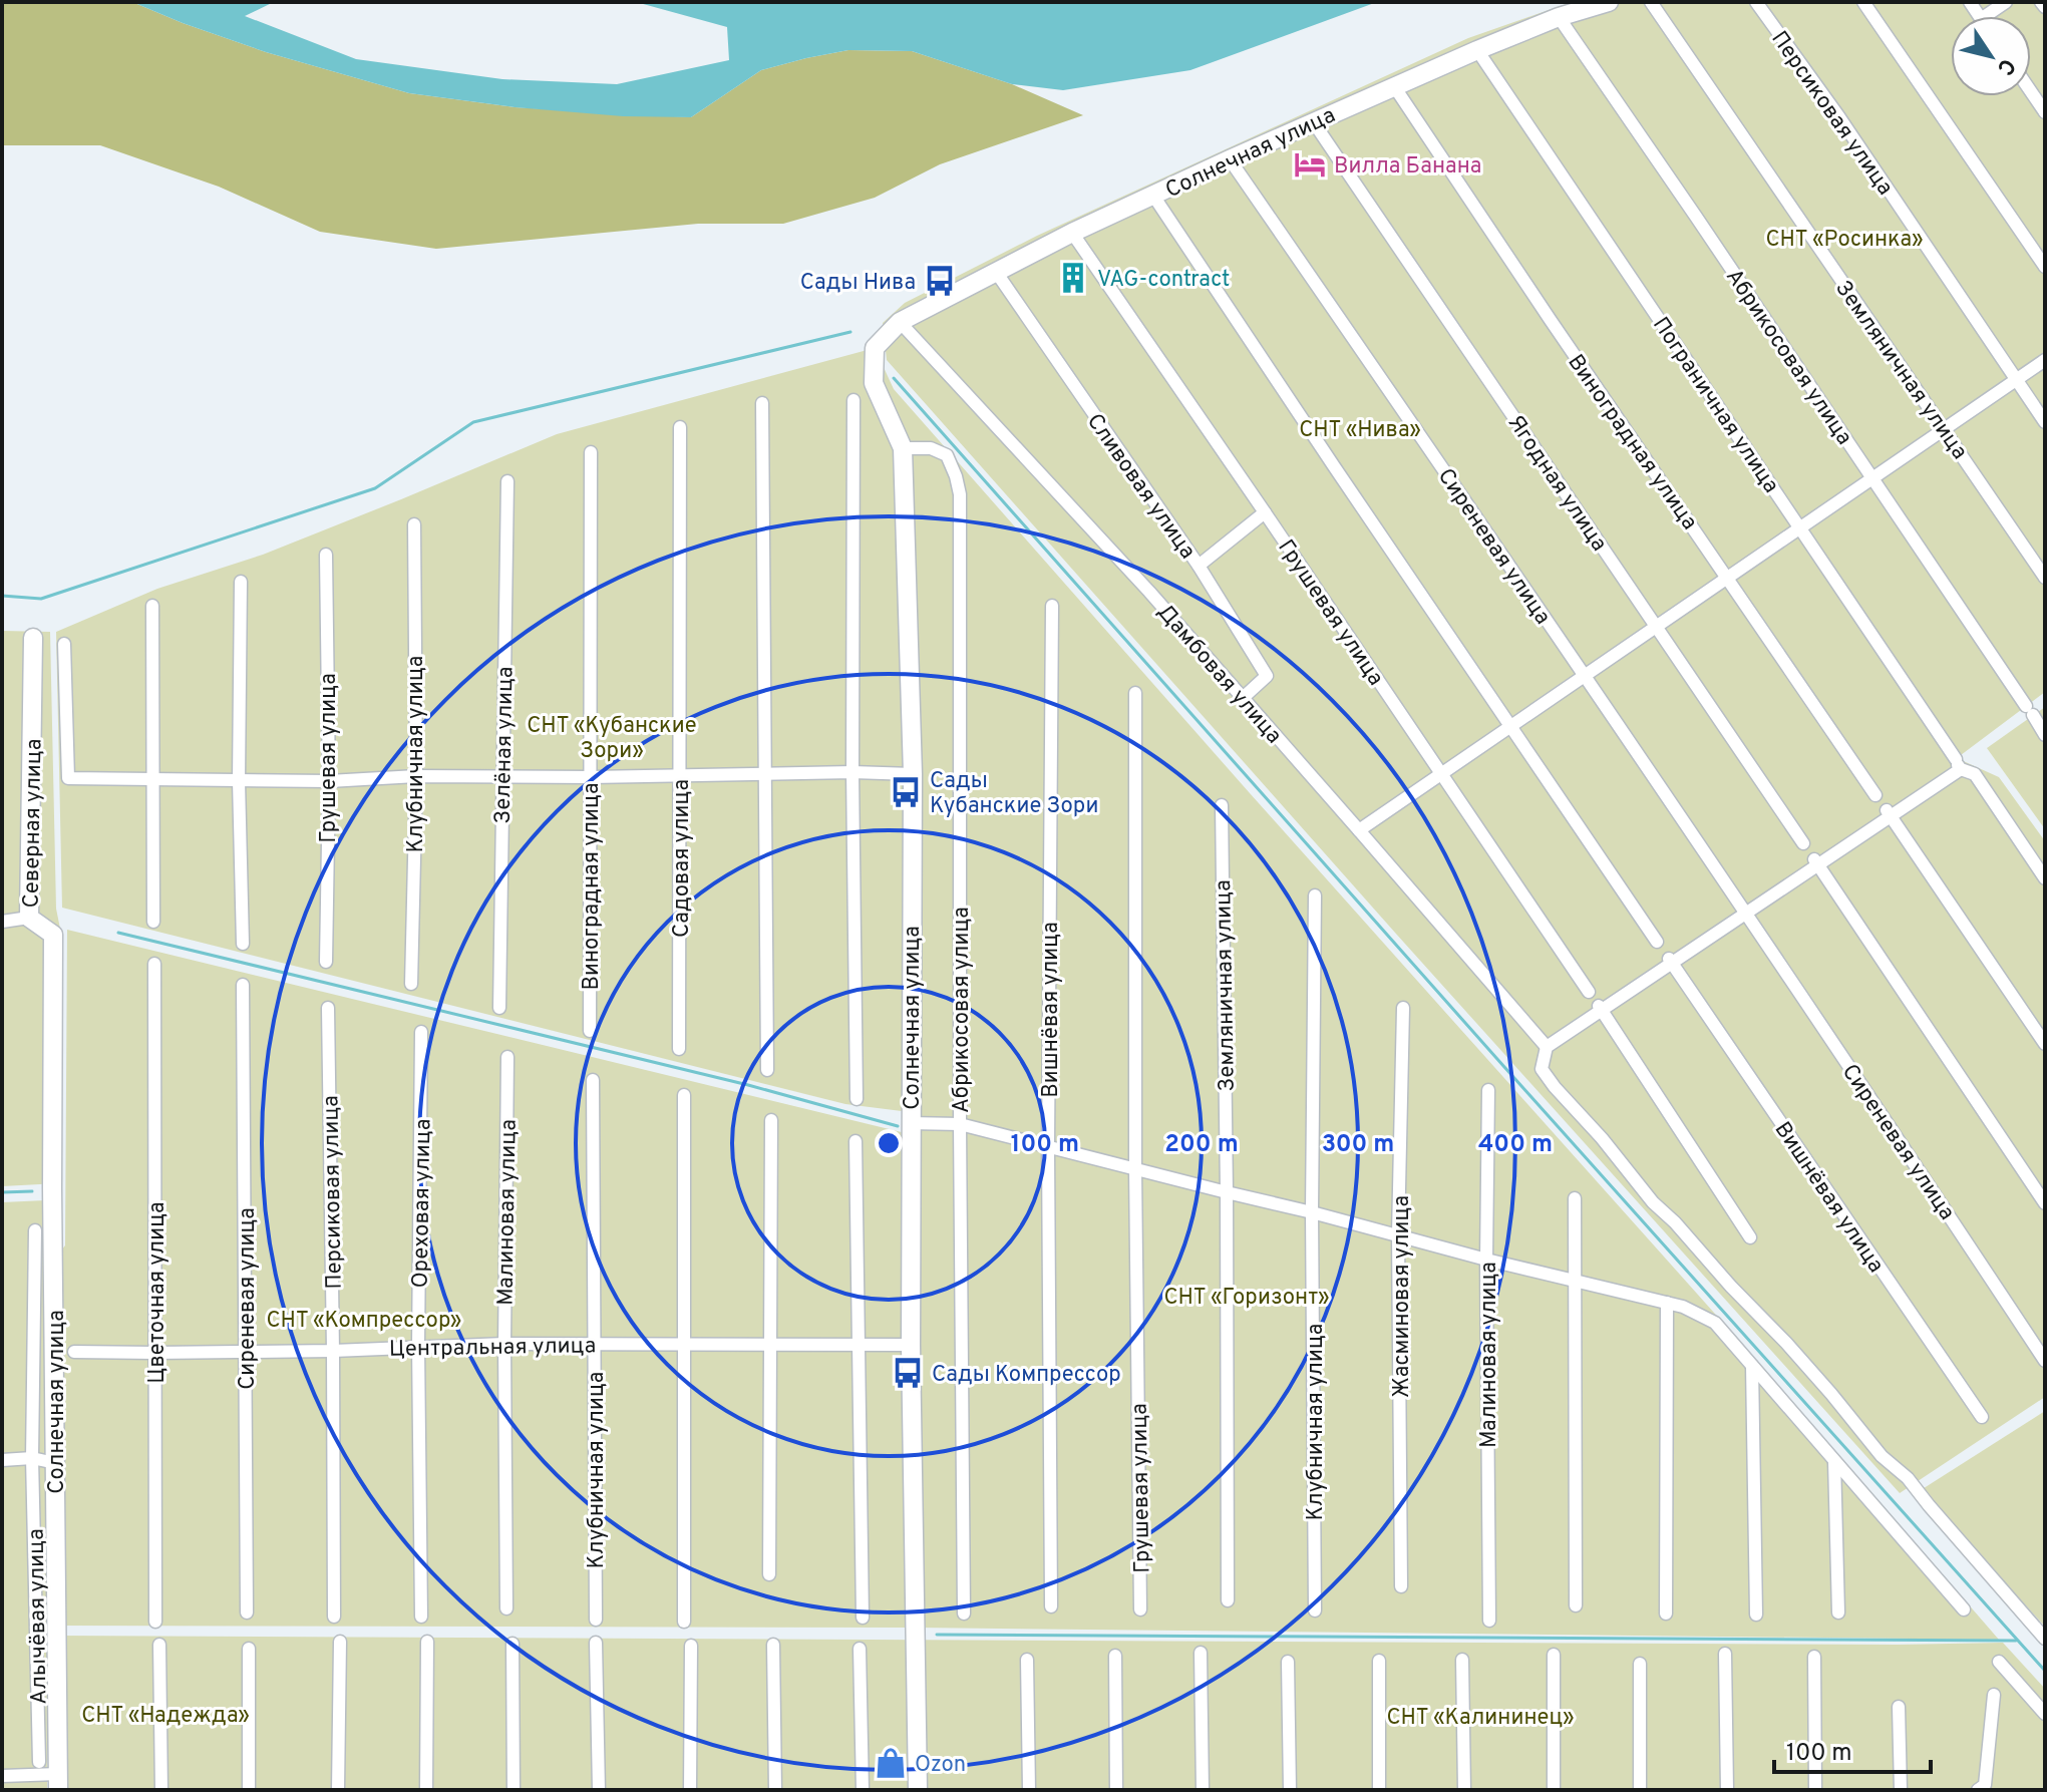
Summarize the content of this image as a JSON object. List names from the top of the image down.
{
  "streets": {
    "street": [
      "Персиковая улица",
      "Солнечная улица",
      "Абрикосовая улица",
      "Земляничная улица",
      "Пограничная улица",
      "Виноградная улица",
      "Ягодная улица",
      "Сливовая улица",
      "Сиреневая улица",
      "Грушевая улица",
      "Дамбовая улица",
      "Зелёная улица",
      "Клубничная улица",
      "Северная улица",
      "Садовая улица",
      "Вишнёвая улица",
      "Ореховая улица",
      "Малиновая улица",
      "Цветочная улица",
      "Жасминовая улица",
      "Центральная улица",
      "Алычёвая улица"
    ]
  },
  "crossings": [
    ["Персиковая улица", "Центральная улица"],
    ["Солнечная улица", "Абрикосовая улица"],
    ["Солнечная улица", "Пограничная улица"],
    ["Солнечная улица", "Виноградная улица"],
    ["Солнечная улица", "Ягодная улица"],
    ["Солнечная улица", "Сливовая улица"],
    ["Солнечная улица", "Сиреневая улица"],
    ["Солнечная улица", "Грушевая улица"],
    ["Солнечная улица", "Дамбовая улица"],
    ["Солнечная улица", "Северная улица"],
    ["Солнечная улица", "Центральная улица"],
    ["Сливовая улица", "Дамбовая улица"],
    ["Сиреневая улица", "Центральная улица"],
    ["Клубничная улица", "Центральная улица"],
    ["Ореховая улица", "Центральная улица"],
    ["Малиновая улица", "Центральная улица"],
    ["Цветочная улица", "Центральная улица"]
  ],
  "parks": [
    "СНТ «Росинка»",
    "СНТ «Нива»",
    "СНТ «Кубанские Зори»",
    "СНТ «Горизонт»",
    "СНТ «Компрессор»",
    "СНТ «Надежда»",
    "СНТ «Калининец»"
  ],
  "places": {
    "hotel": ["Вилла Банана"],
    "building": ["VAG-contract"],
    "bus stop": ["Сады Нива", "Сады Кубанские Зори", "Сады Компрессор"],
    "shop": ["Ozon"]
  },
  "scale_bar": "100 m",
  "north": "bottom right",
  "rings": [
    "100 m",
    "200 m",
    "300 m",
    "400 m"
  ]
}
